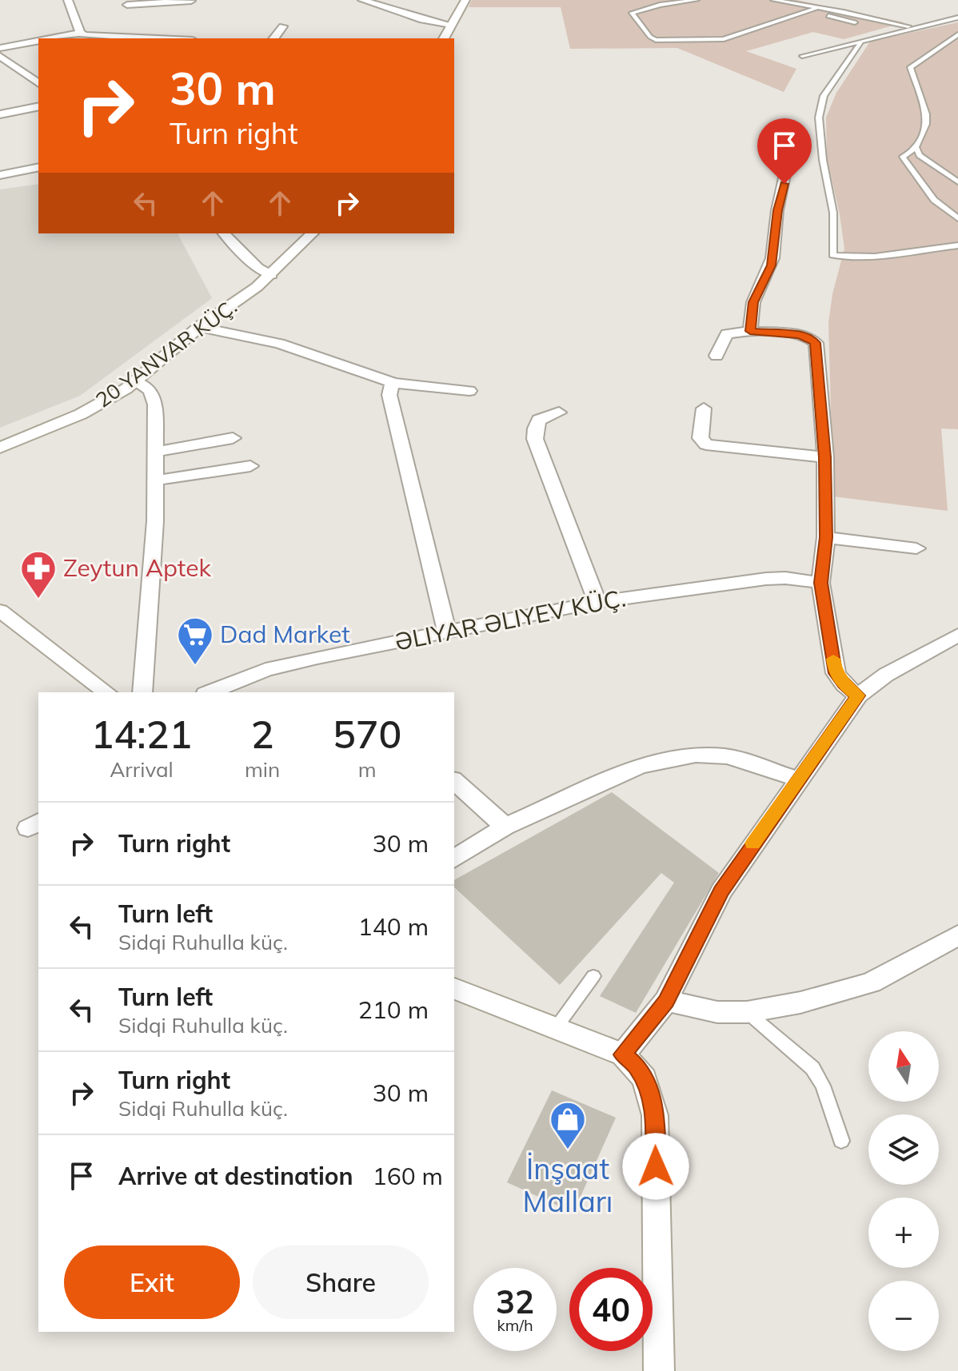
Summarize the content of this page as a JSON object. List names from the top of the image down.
{
  "streets": {
    "street": ["20 YANVAR KÜÇ.", "ƏLIYAR ƏLIYEV KÜÇ."]
  },
  "places": {
    "pharmacy": ["Zeytun Aptek"],
    "supermarket": ["Dad Market"],
    "shop": ["İnşaat Malları"]
  },
  "north": "top",
  "page": {
    "turn": ["30 m", "Turn right"],
    "eta": [
      "14:21",
      "Arrival",
      "2",
      "min",
      "570",
      "m"
    ],
    "list": [
      {
        "name": "Turn right",
        "value": "30 m"
      },
      {
        "name": "Turn left",
        "note": "Sidqi Ruhulla küç.",
        "value": "140 m"
      },
      {
        "name": "Turn left",
        "note": "Sidqi Ruhulla küç.",
        "value": "210 m"
      },
      {
        "name": "Turn right",
        "note": "Sidqi Ruhulla küç.",
        "value": "30 m"
      },
      {
        "name": "Arrive at destination",
        "value": "160 m"
      }
    ],
    "map_buttons": ["+", "−"],
    "buttons": ["Exit", "Share"],
    "speed": "32 km/h",
    "limit": "40"
  }
}
